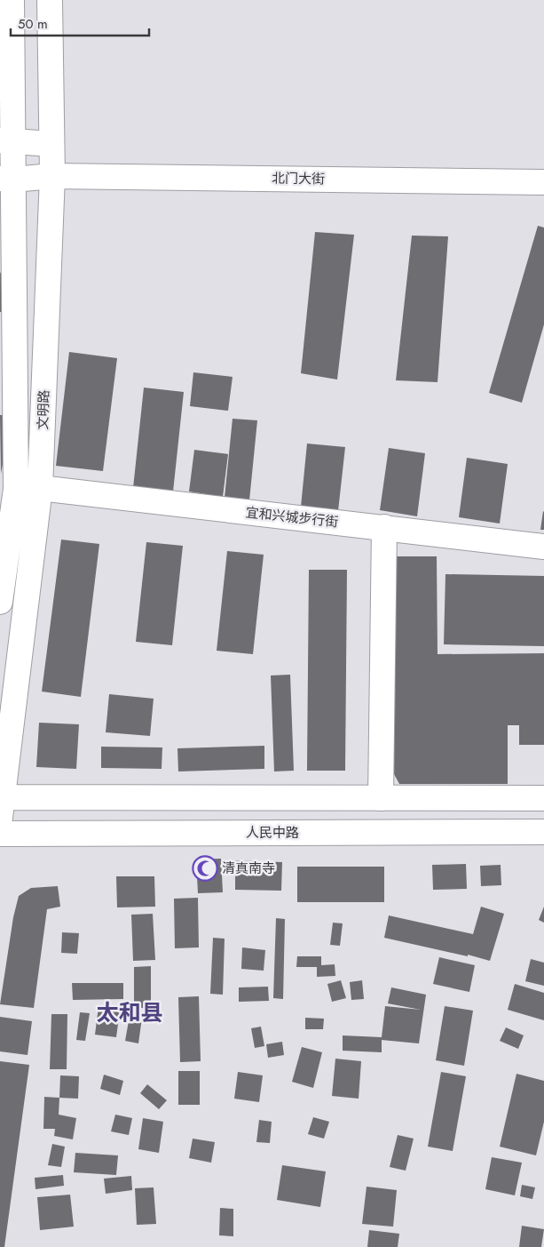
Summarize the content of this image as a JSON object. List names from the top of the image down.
{
  "streets": {
    "main road": [
      "北门大街",
      "文明路",
      "宜和兴城步行街",
      "人民中路"
    ]
  },
  "crossings": [
    ["北门大街", "文明路"],
    ["文明路", "宜和兴城步行街"]
  ],
  "districts": ["太和县"],
  "places": {
    "mosque": ["清真南寺"]
  },
  "scale_bar": "50 m"
}
